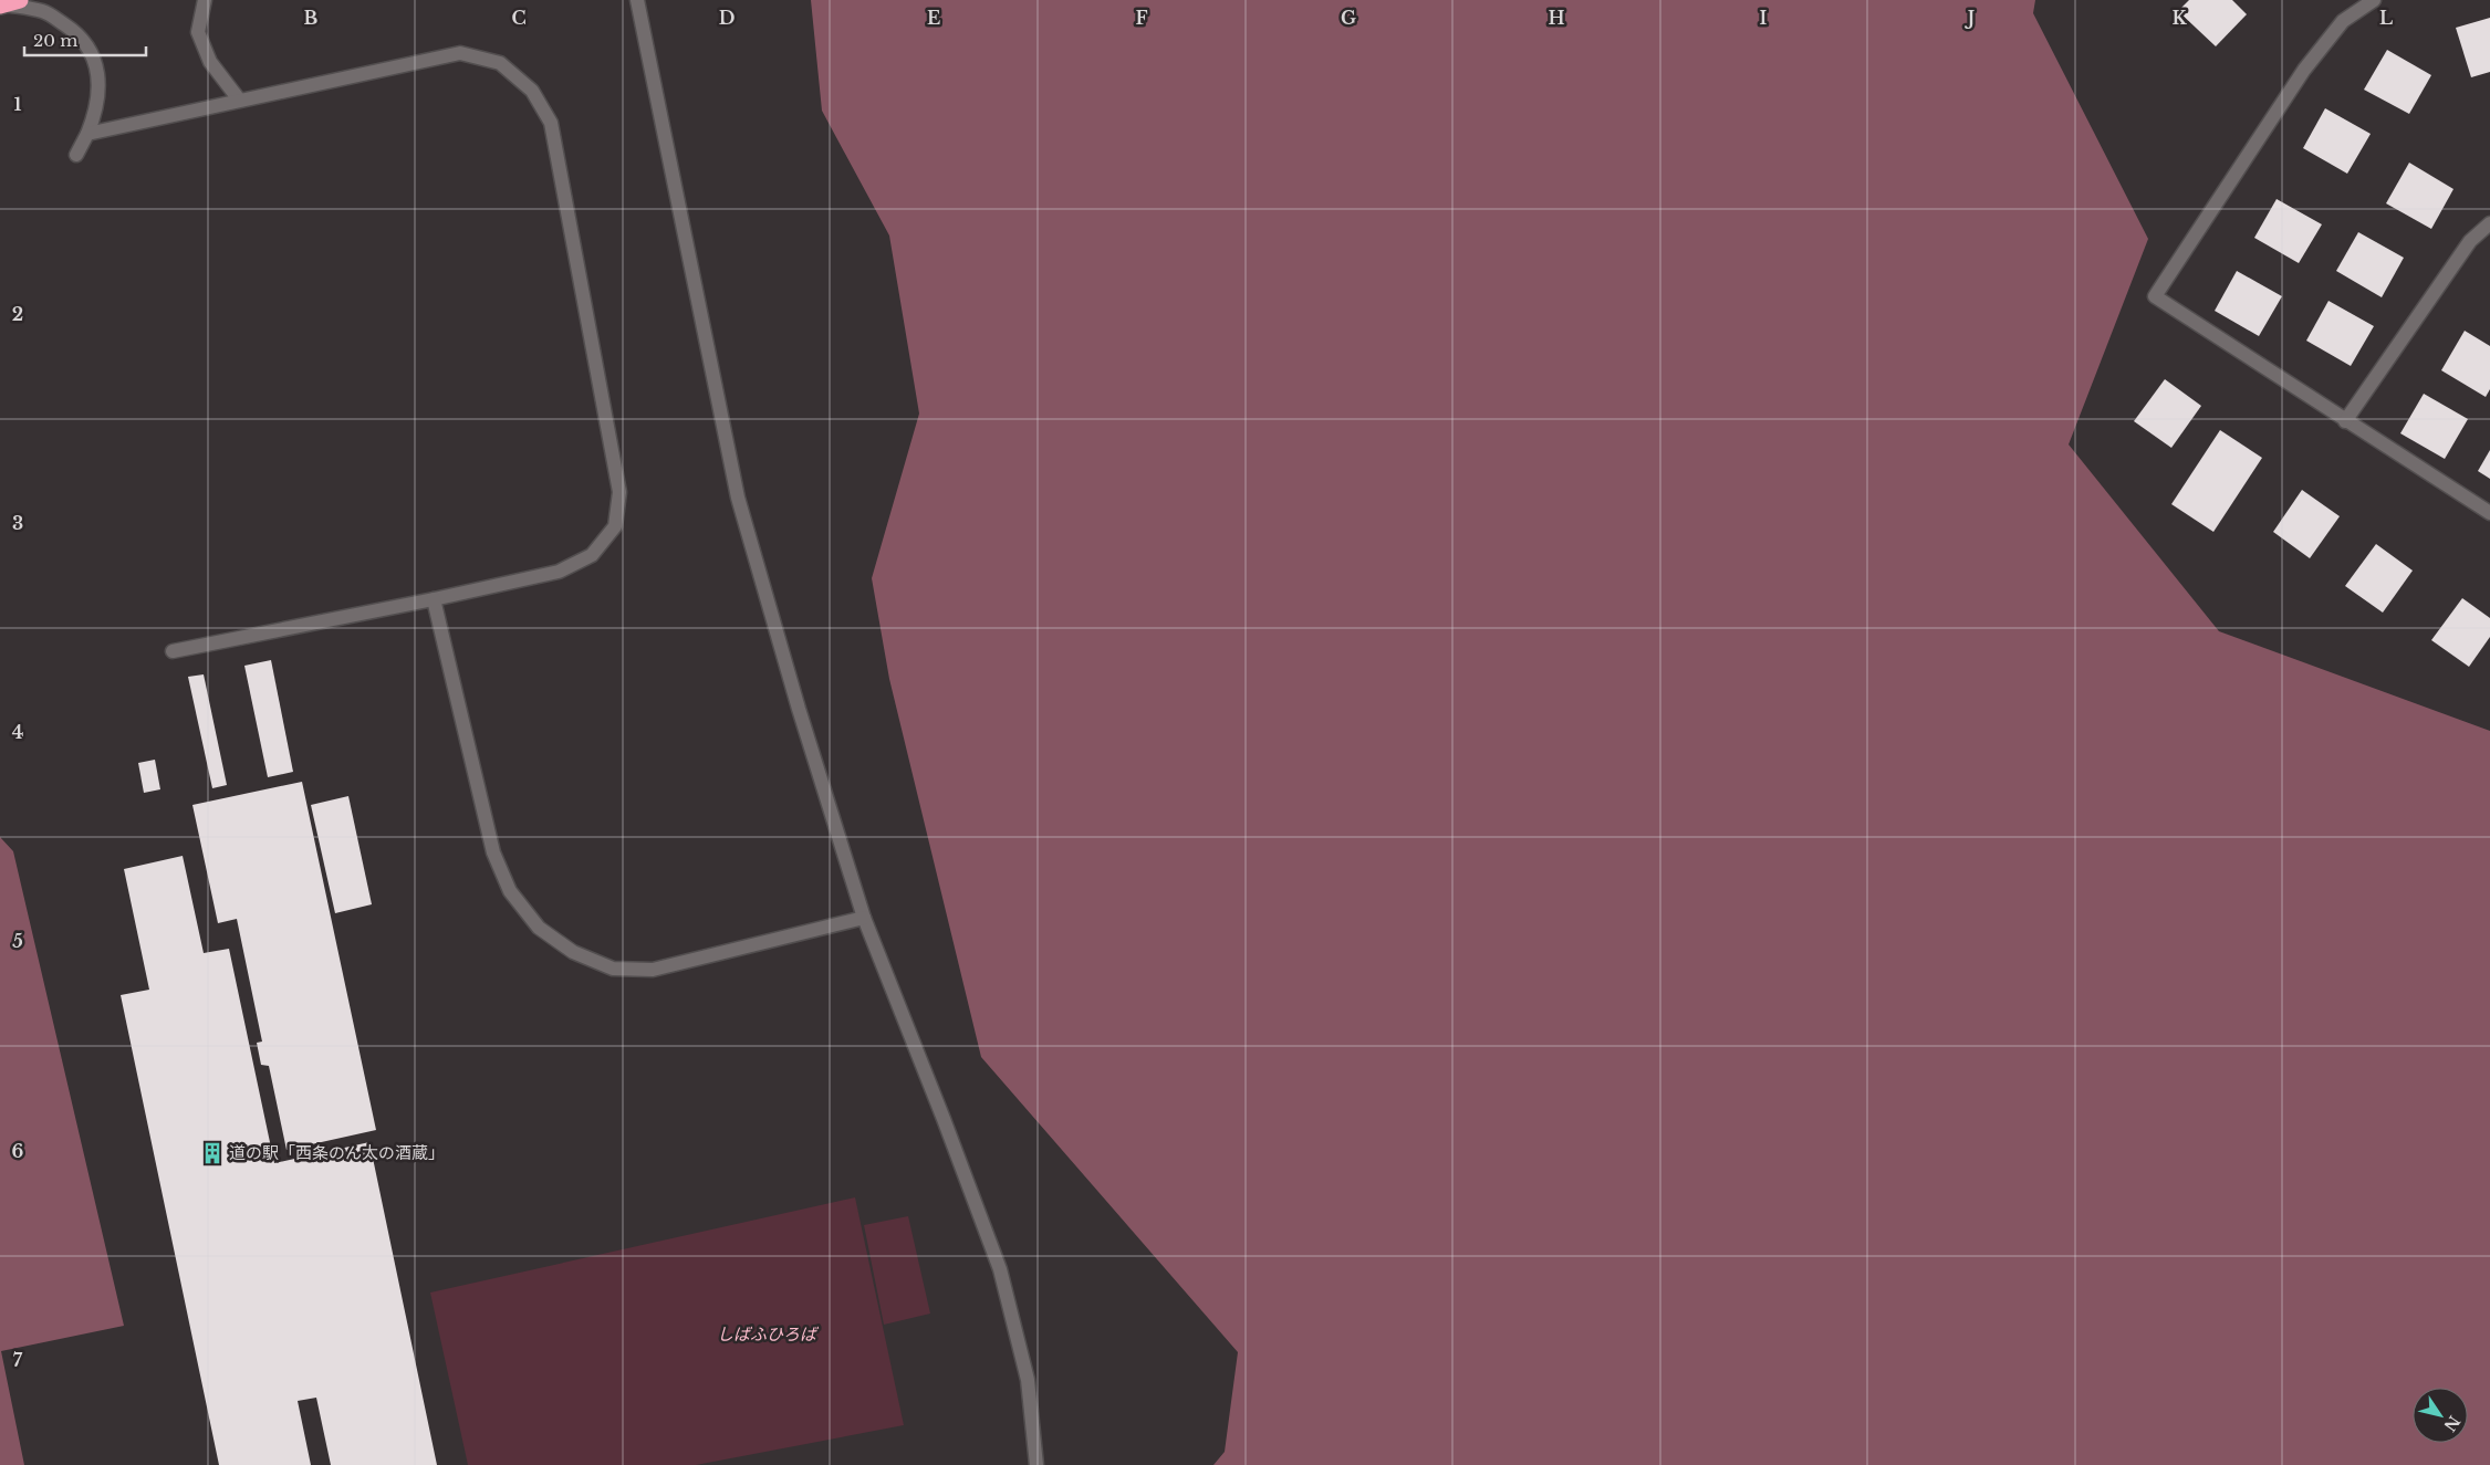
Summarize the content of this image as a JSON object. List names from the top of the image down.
{
  "parks": ["しばふひろば"],
  "places": {
    "building": ["道の駅「西条のん太の酒蔵」"]
  },
  "scale_bar": "20 m",
  "north": "bottom right",
  "grid": {
    "columns": [
      "B",
      "C",
      "D",
      "E",
      "F",
      "G",
      "H",
      "I",
      "J",
      "K",
      "L"
    ],
    "rows": [
      "1",
      "2",
      "3",
      "4",
      "5",
      "6",
      "7"
    ]
  }
}
